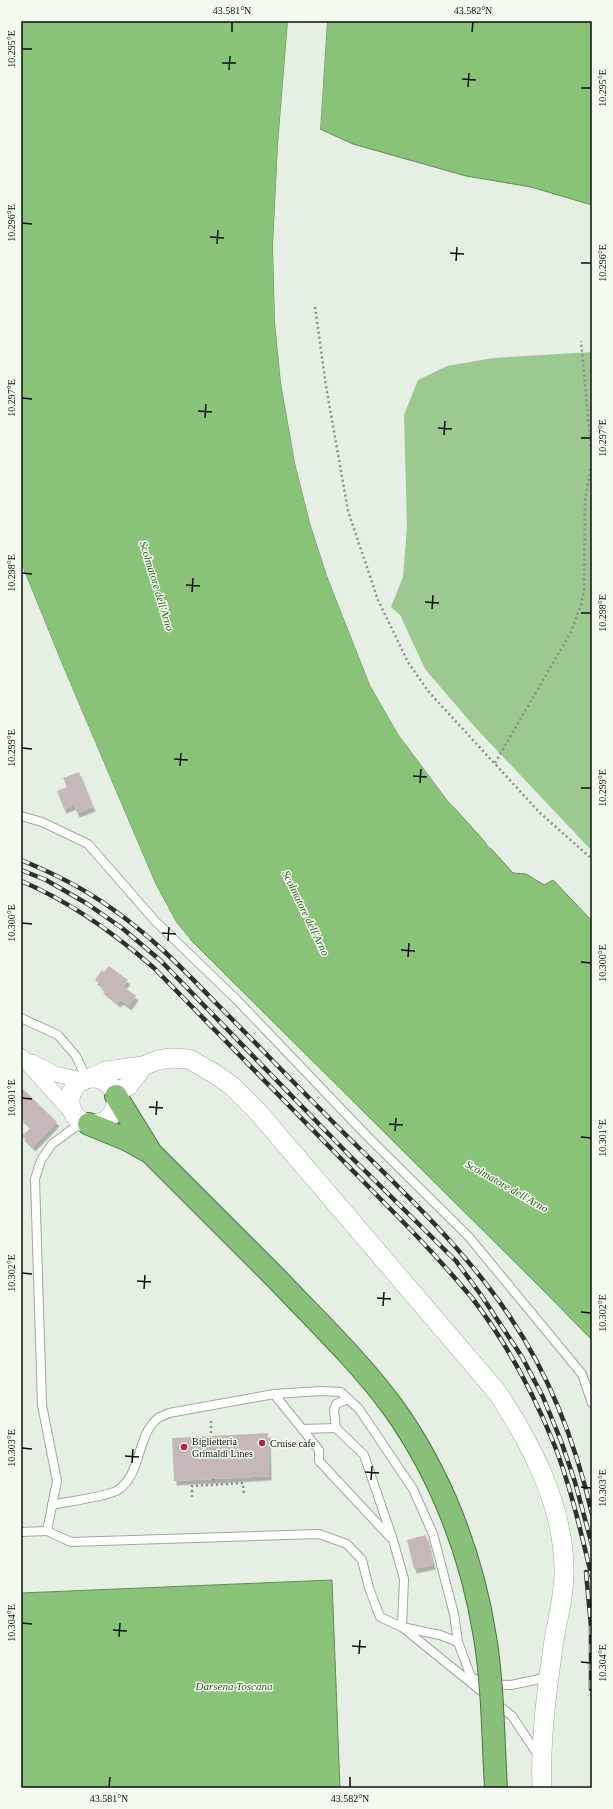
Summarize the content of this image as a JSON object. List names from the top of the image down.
{
  "water": ["Scolmatore dell'Arno", "Darsena Toscana"],
  "places": ["Cruise cafe", "Biglietteria Grimaldi Lines"],
  "coordinates": [
    "43.581°N",
    "43.582°N",
    "10.295°E",
    "10.296°E",
    "10.297°E",
    "10.298°E",
    "10.299°E",
    "10.300°E",
    "10.301°E",
    "10.302°E",
    "10.303°E",
    "10.304°E"
  ]
}
